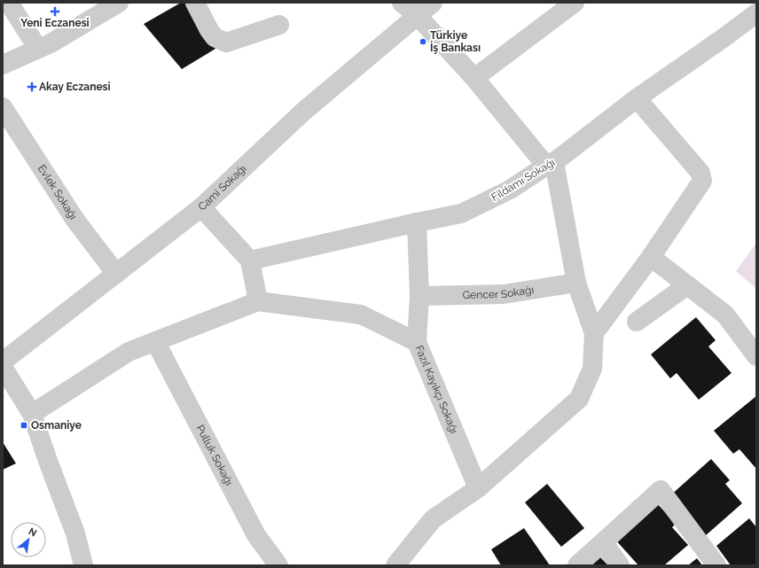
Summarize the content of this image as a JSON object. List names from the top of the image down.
{
  "streets": {
    "street": [
      "Fildamı Sokağı",
      "Cami Sokağı",
      "Evlek Sokağı",
      "Gencer Sokağı",
      "Fazıl Kayıkçı Sokağı",
      "Pulluk Sokağı"
    ]
  },
  "crossings": [
    ["Fildamı Sokağı", "Fazıl Kayıkçı Sokağı"],
    ["Cami Sokağı", "Evlek Sokağı"],
    ["Gencer Sokağı", "Fazıl Kayıkçı Sokağı"]
  ],
  "places": {
    "health": ["Yeni Eczanesi", "Akay Eczanesi"],
    "other": ["Türkiye İş Bankası"],
    "transit": ["Osmaniye"]
  },
  "north": "top right"
}
